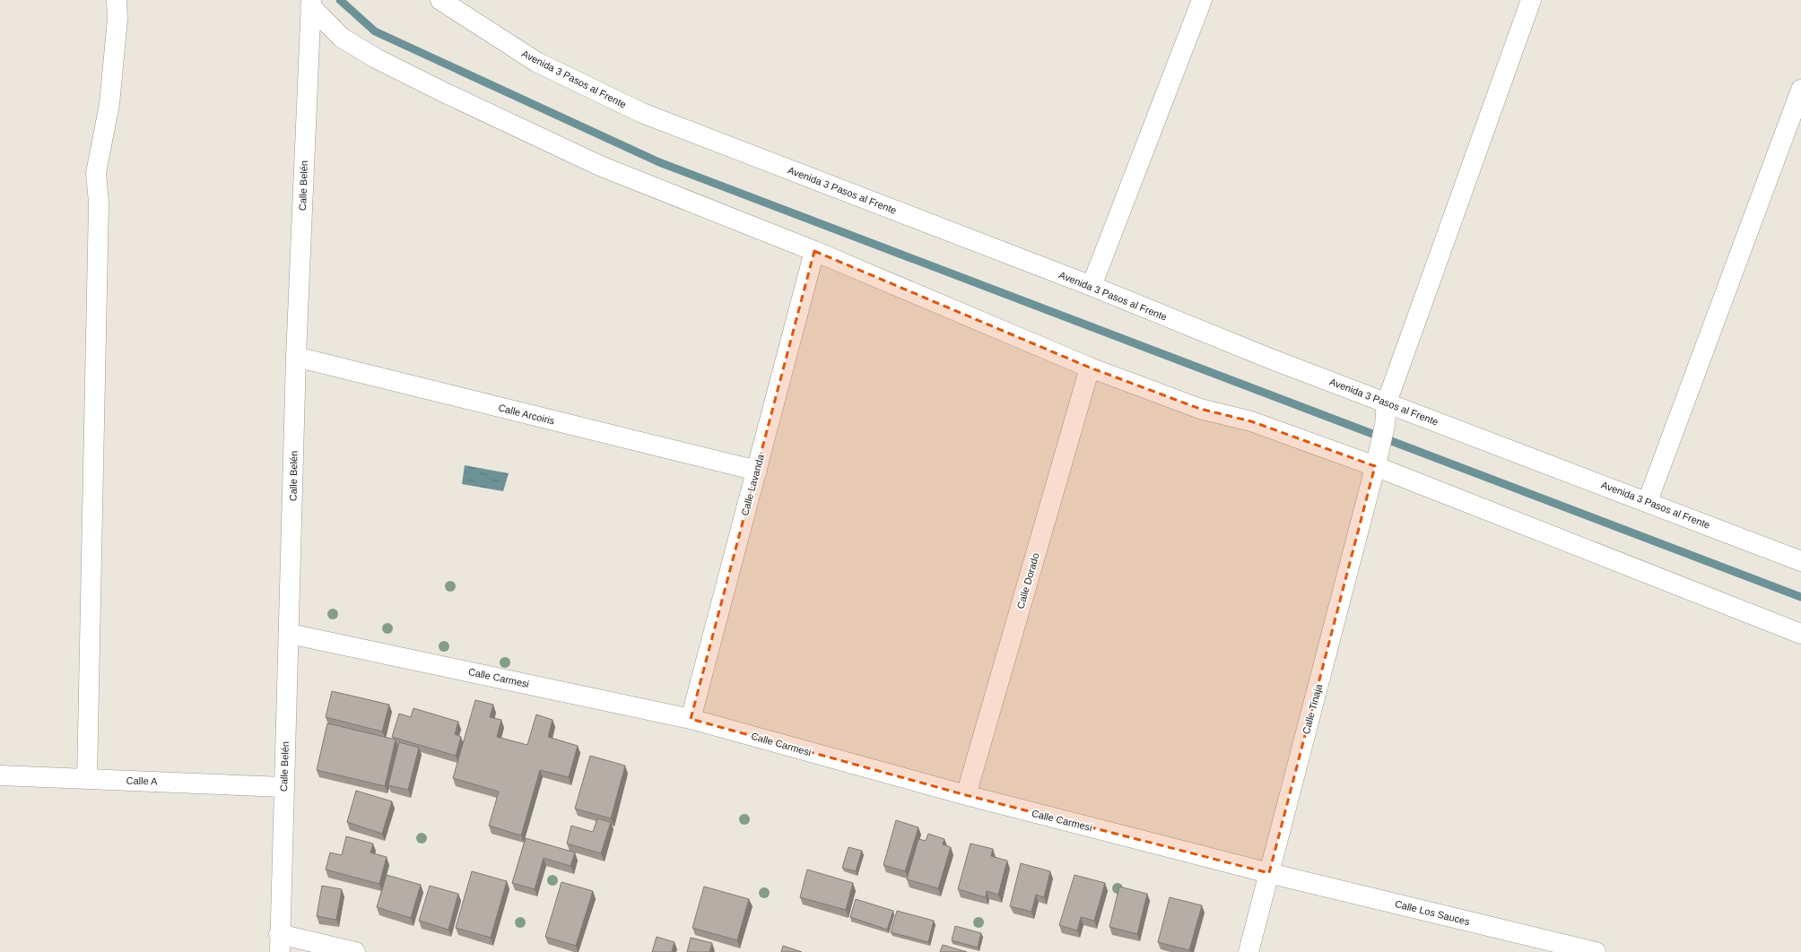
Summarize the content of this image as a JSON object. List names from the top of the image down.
{
  "streets": {
    "street": [
      "Avenida 3 Pasos al Frente",
      "Calle Belén",
      "Calle Arcoiris",
      "Calle Lavanda",
      "Calle Dorado",
      "Calle Carmesi",
      "Calle Tinaja",
      "Calle A",
      "Calle Los Sauces"
    ]
  },
  "crossings": [
    ["Avenida 3 Pasos al Frente", "Calle Tinaja"],
    ["Calle Belén", "Calle Arcoiris"],
    ["Calle Belén", "Calle Carmesi"],
    ["Calle Belén", "Calle A"],
    ["Calle Arcoiris", "Calle Lavanda"],
    ["Calle Lavanda", "Calle Carmesi"],
    ["Calle Dorado", "Calle Carmesi"],
    ["Calle Carmesi", "Calle Tinaja"],
    ["Calle Carmesi", "Calle Los Sauces"],
    ["Calle Tinaja", "Calle Los Sauces"]
  ]
}
